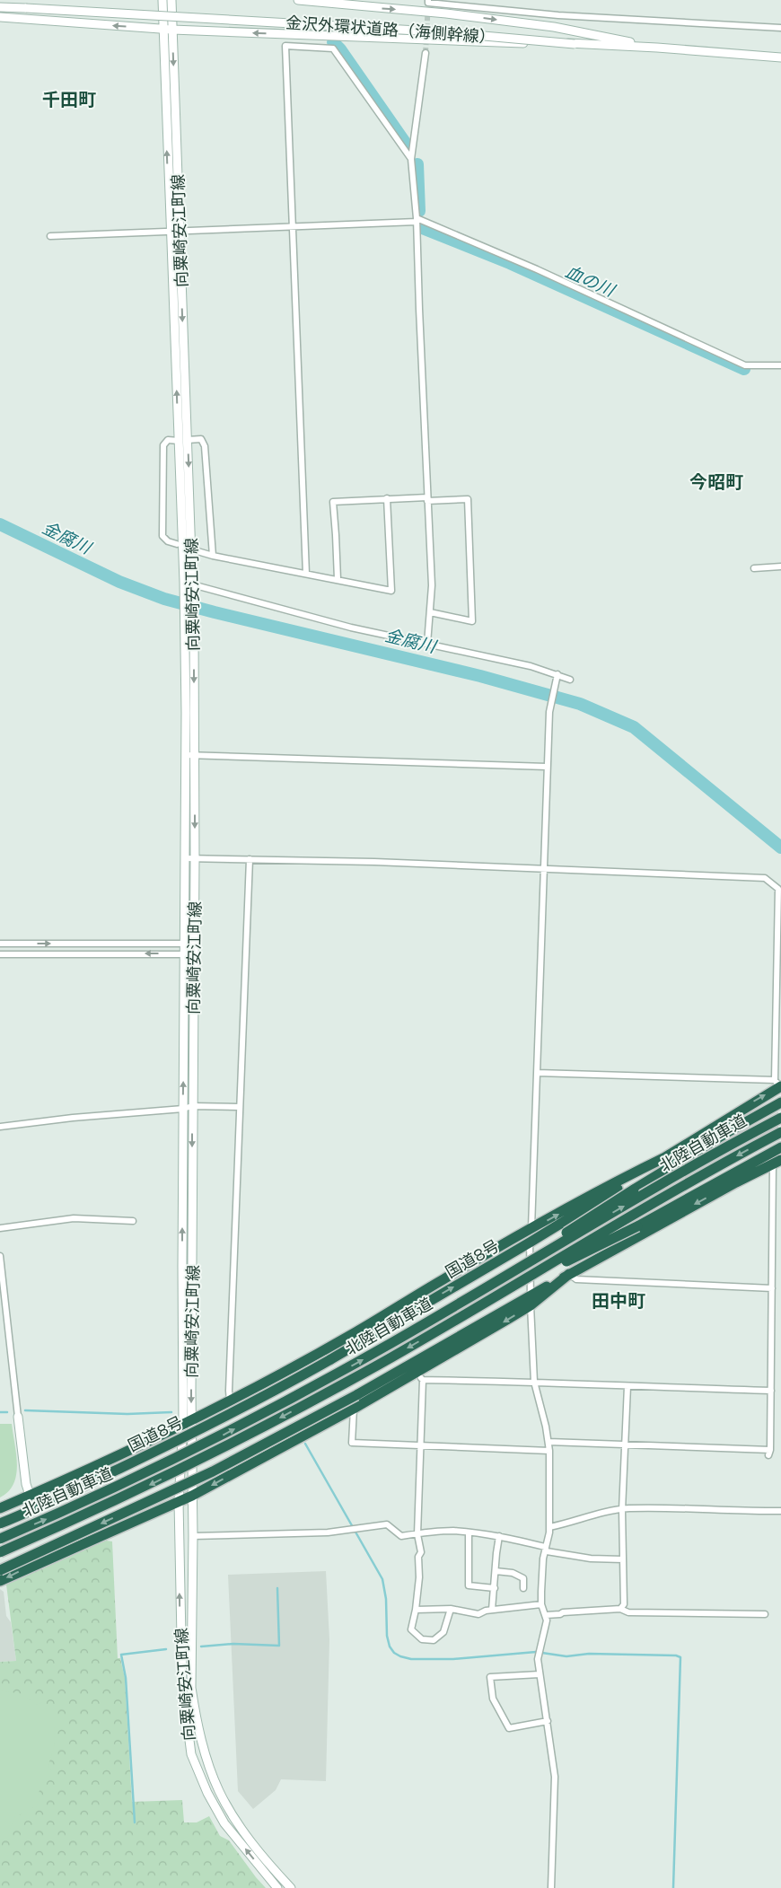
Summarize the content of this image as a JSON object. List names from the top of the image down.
{
  "streets": {
    "highway": ["北陸自動車道", "国道8号"],
    "main road": ["金沢外環状道路（海側幹線）", "向粟崎安江町線"]
  },
  "districts": ["千田町", "今昭町", "田中町"],
  "water": ["血の川", "金腐川"]
}
